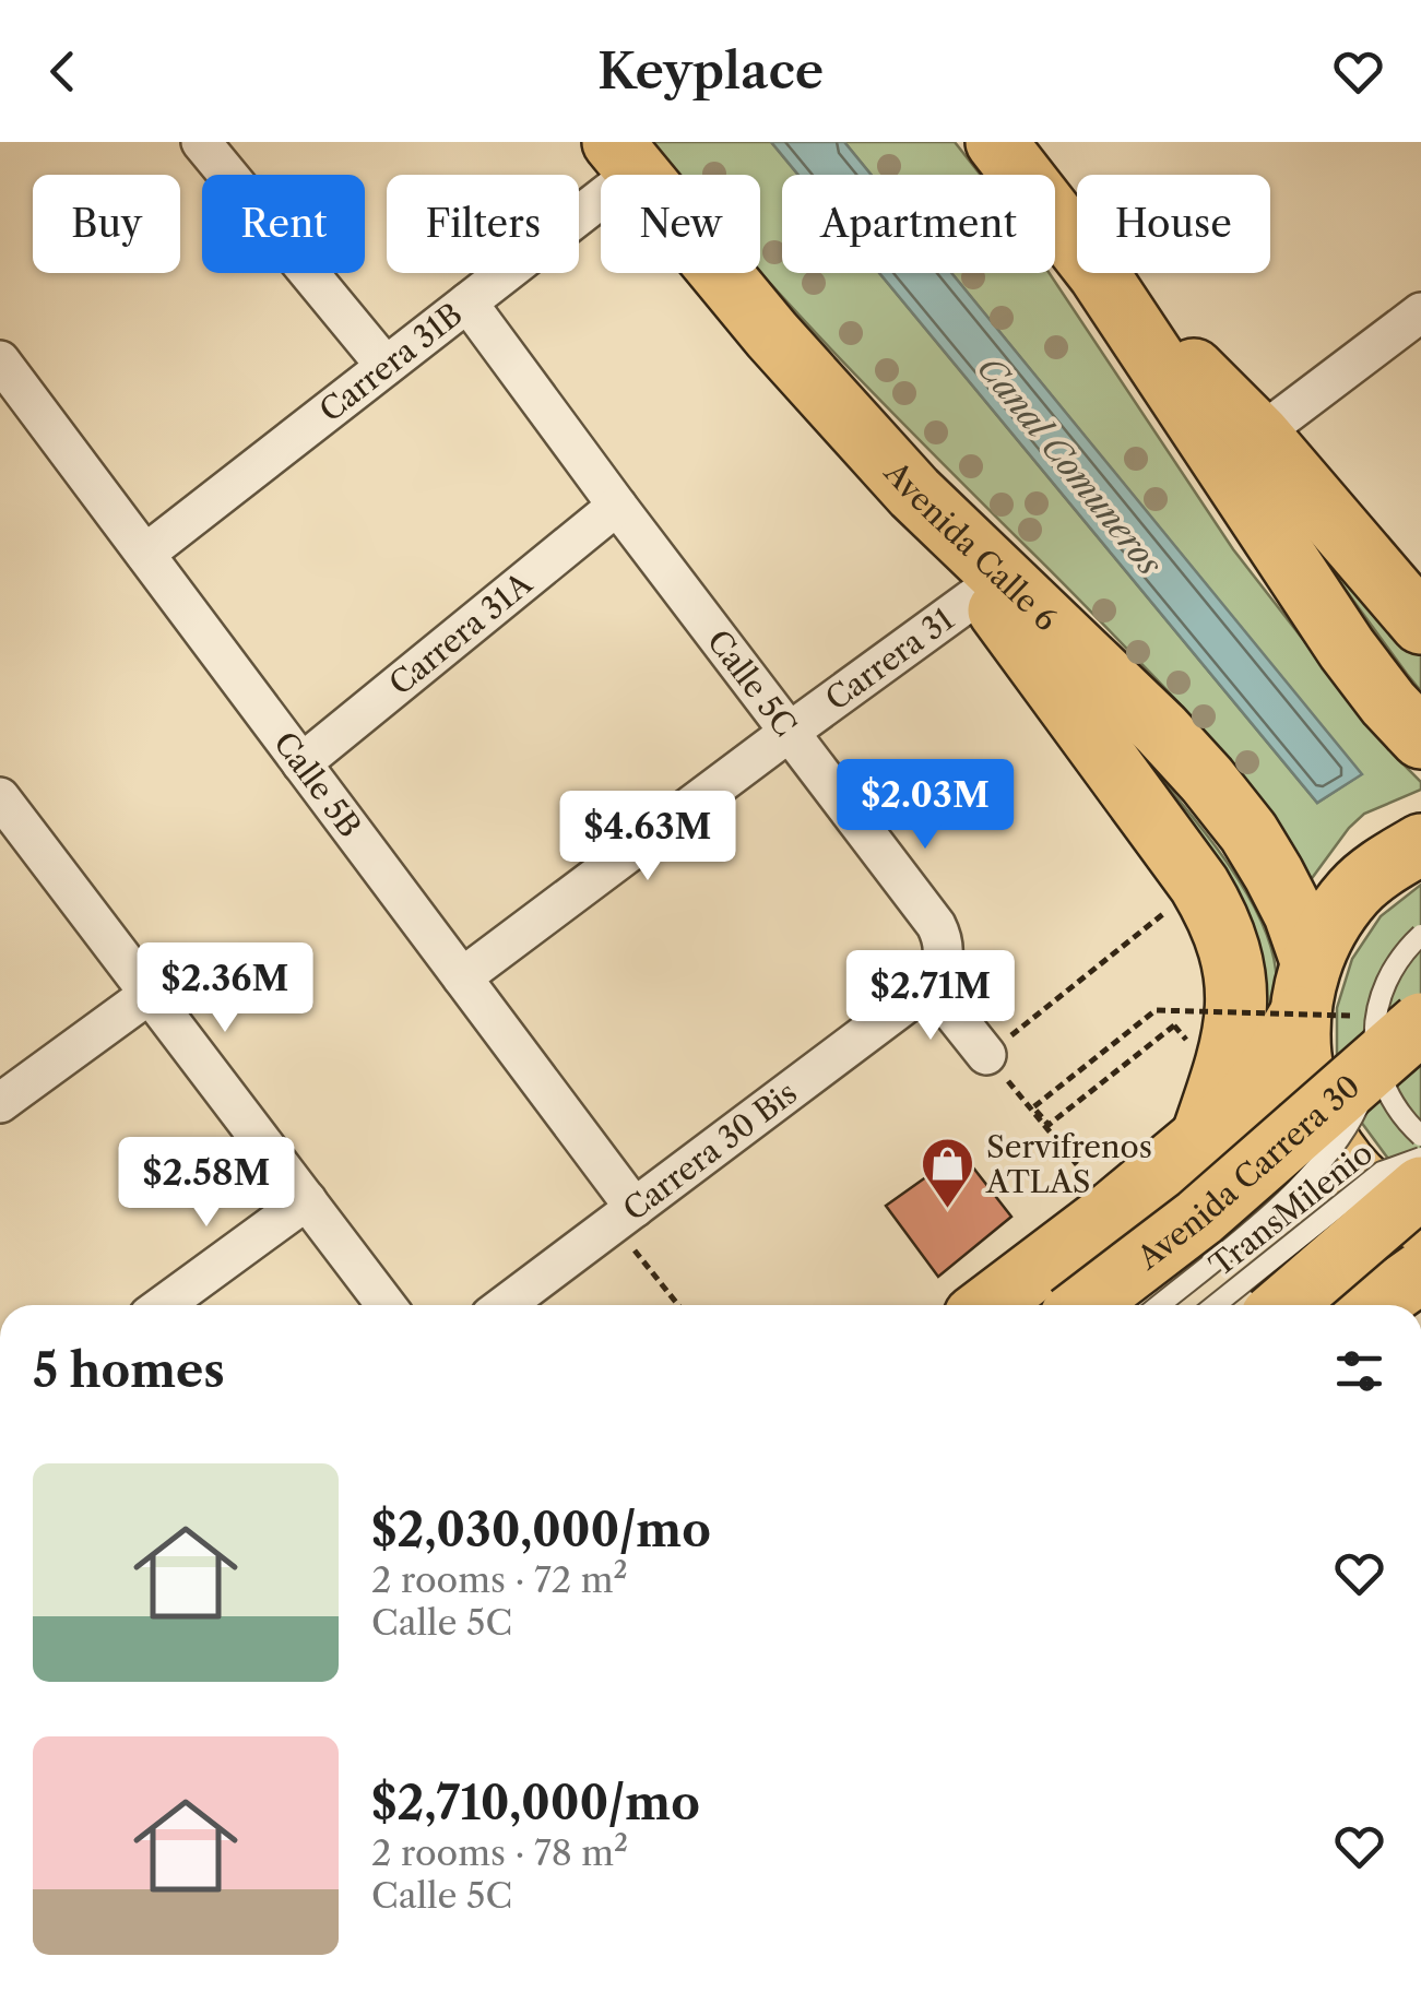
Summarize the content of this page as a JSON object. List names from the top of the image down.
{
  "streets": {
    "main road": ["Avenida Calle 6", "Avenida Carrera 30"],
    "street": [
      "Carrera 31B",
      "Carrera 31A",
      "Carrera 31",
      "Calle 5C",
      "Calle 5B",
      "Carrera 30 Bis"
    ],
    "lane": ["TransMilenio"]
  },
  "crossings": [
    ["Carrera 31B", "Avenida Calle 6"],
    ["Carrera 31B", "Calle 5C"],
    ["Carrera 31B", "Calle 5B"],
    ["Avenida Calle 6", "Carrera 31"],
    ["Carrera 31A", "Calle 5C"],
    ["Carrera 31A", "Calle 5B"],
    ["Carrera 31", "Calle 5C"],
    ["Carrera 31", "Calle 5B"],
    ["Calle 5C", "Carrera 30 Bis"],
    ["Calle 5B", "Carrera 30 Bis"],
    ["Avenida Carrera 30", "TransMilenio"]
  ],
  "water": ["Canal Comuneros"],
  "places": {
    "shop": ["Servifrenos ATLAS"]
  },
  "page": {
    "header": "Keyplace",
    "chip": [
      "Buy",
      "Rent",
      "Filters",
      "New",
      "Apartment",
      "House"
    ],
    "price": [
      "$2.03M",
      "$4.63M",
      "$2.36M",
      "$2.71M",
      "$2.58M"
    ],
    "heading": "5 homes",
    "list": [
      {
        "name": "$2,030,000/mo",
        "note": "2 rooms · 72 m² · Calle 5C"
      },
      {
        "name": "$2,710,000/mo",
        "note": "2 rooms · 78 m² · Calle 5C"
      }
    ]
  }
}
